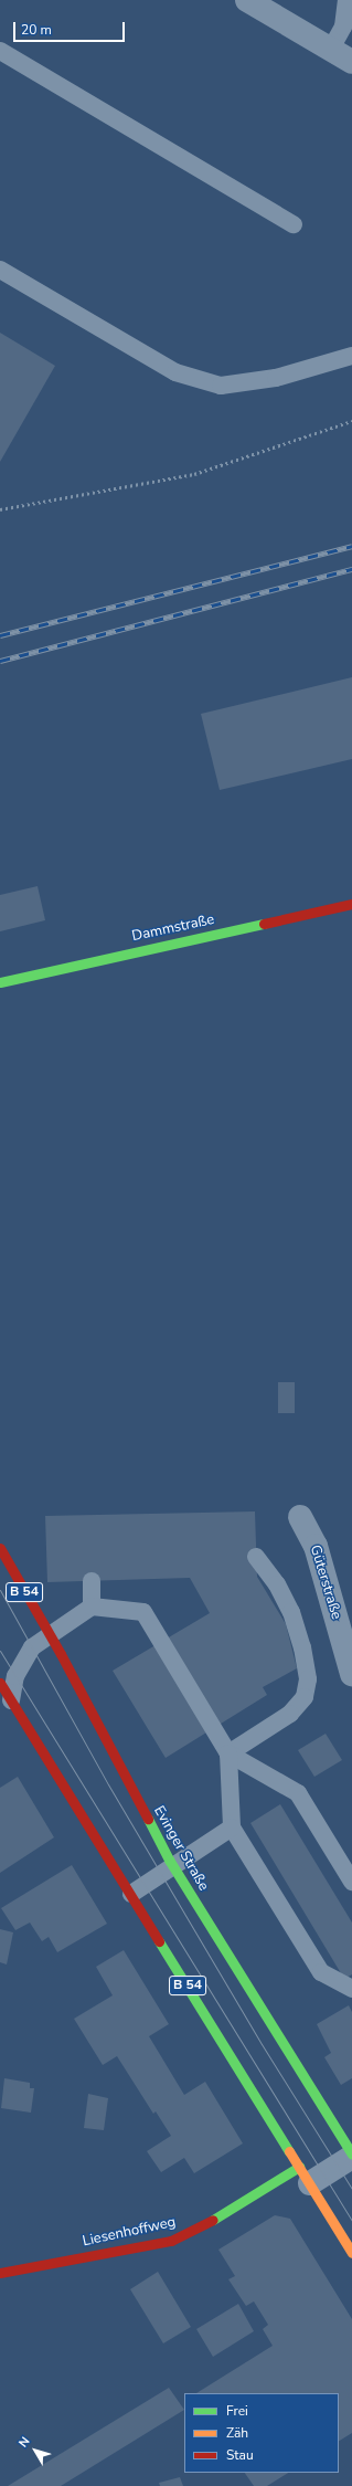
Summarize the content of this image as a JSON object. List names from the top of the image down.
{
  "streets": {
    "main road": [
      "Dammstraße",
      "B 54",
      "Evinger Straße",
      "Liesenhoffweg"
    ],
    "street": ["Güterstraße"]
  },
  "crossings": [
    ["B 54", "Liesenhoffweg"]
  ],
  "legend": ["Frei", "Zäh", "Stau"],
  "scale_bar": "20 m",
  "north": "top left"
}
